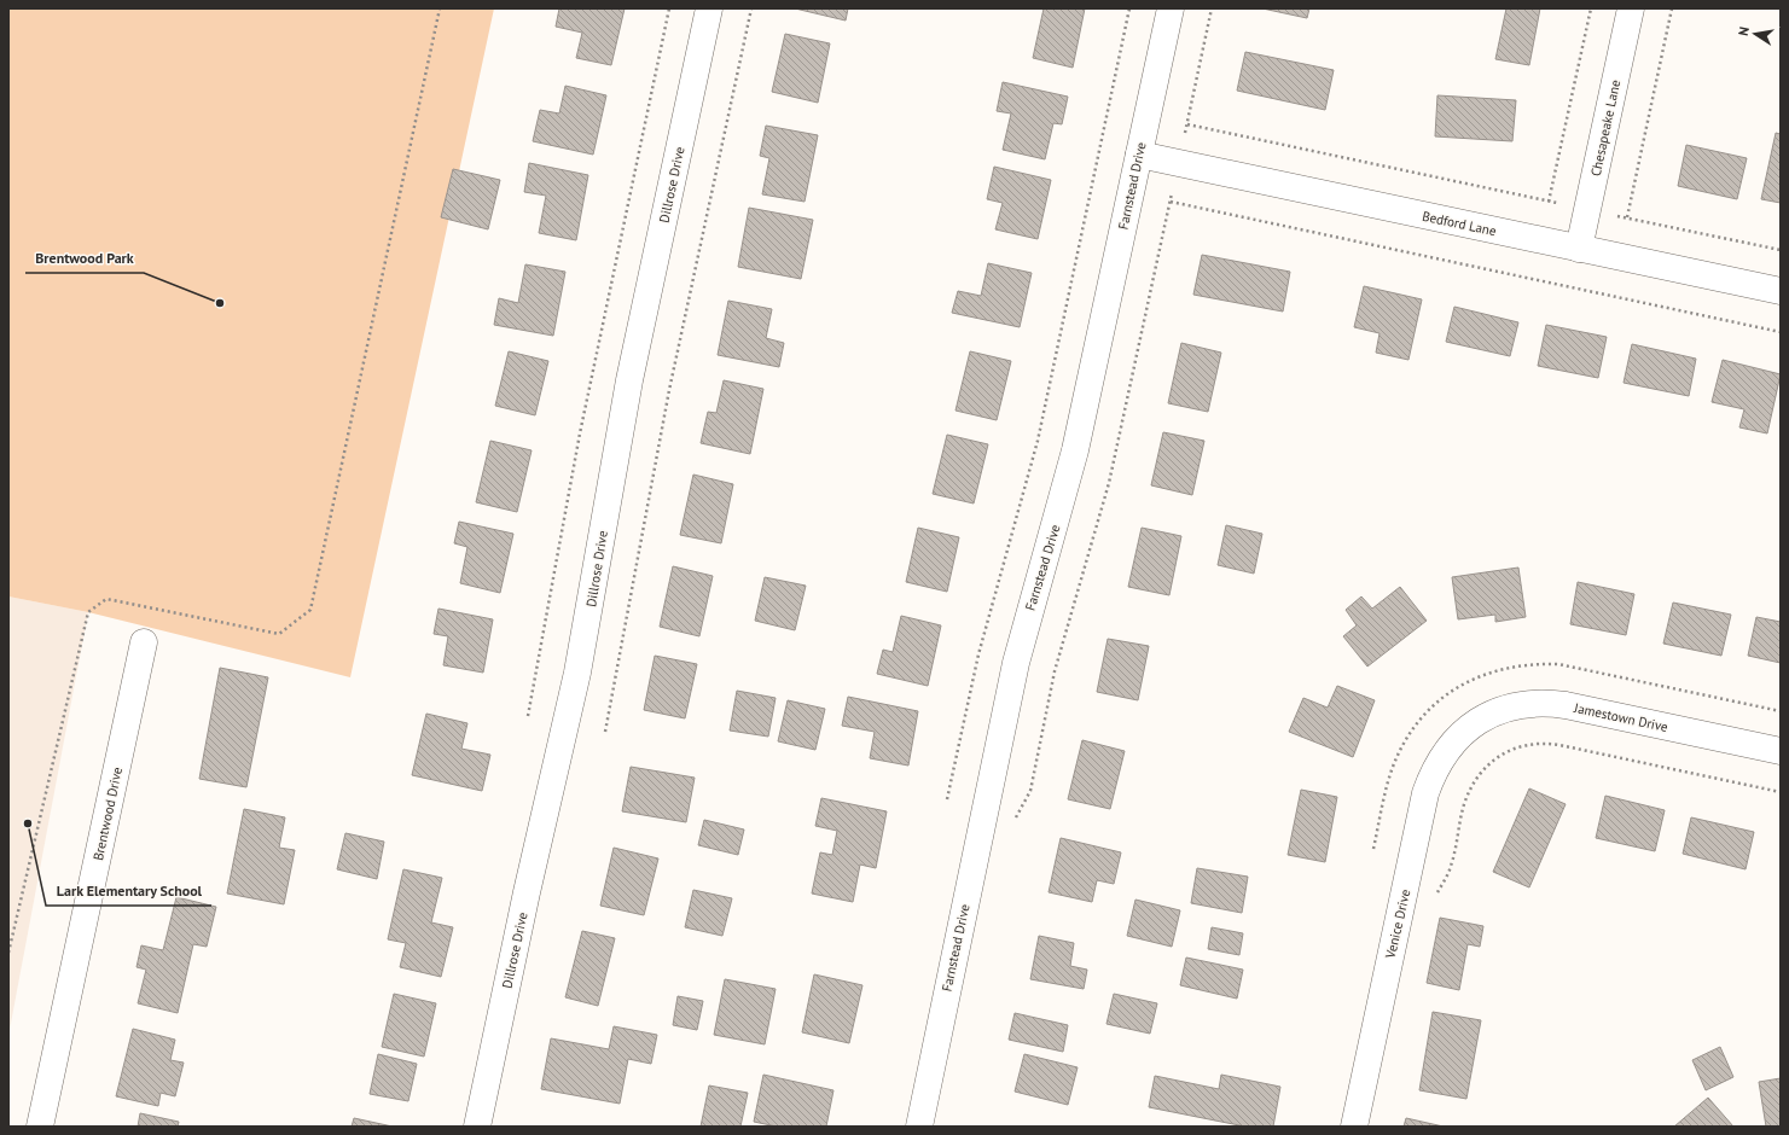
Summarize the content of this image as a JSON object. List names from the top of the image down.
{
  "streets": {
    "street": [
      "Chesapeake Lane",
      "Dillrose Drive",
      "Farnstead Drive",
      "Bedford Lane",
      "Jamestown Drive",
      "Brentwood Drive",
      "Venice Drive"
    ]
  },
  "crossings": [
    ["Chesapeake Lane", "Bedford Lane"],
    ["Farnstead Drive", "Bedford Lane"],
    ["Jamestown Drive", "Venice Drive"]
  ],
  "places": ["Brentwood Park", "Lark Elementary School"],
  "north": "left"
}
